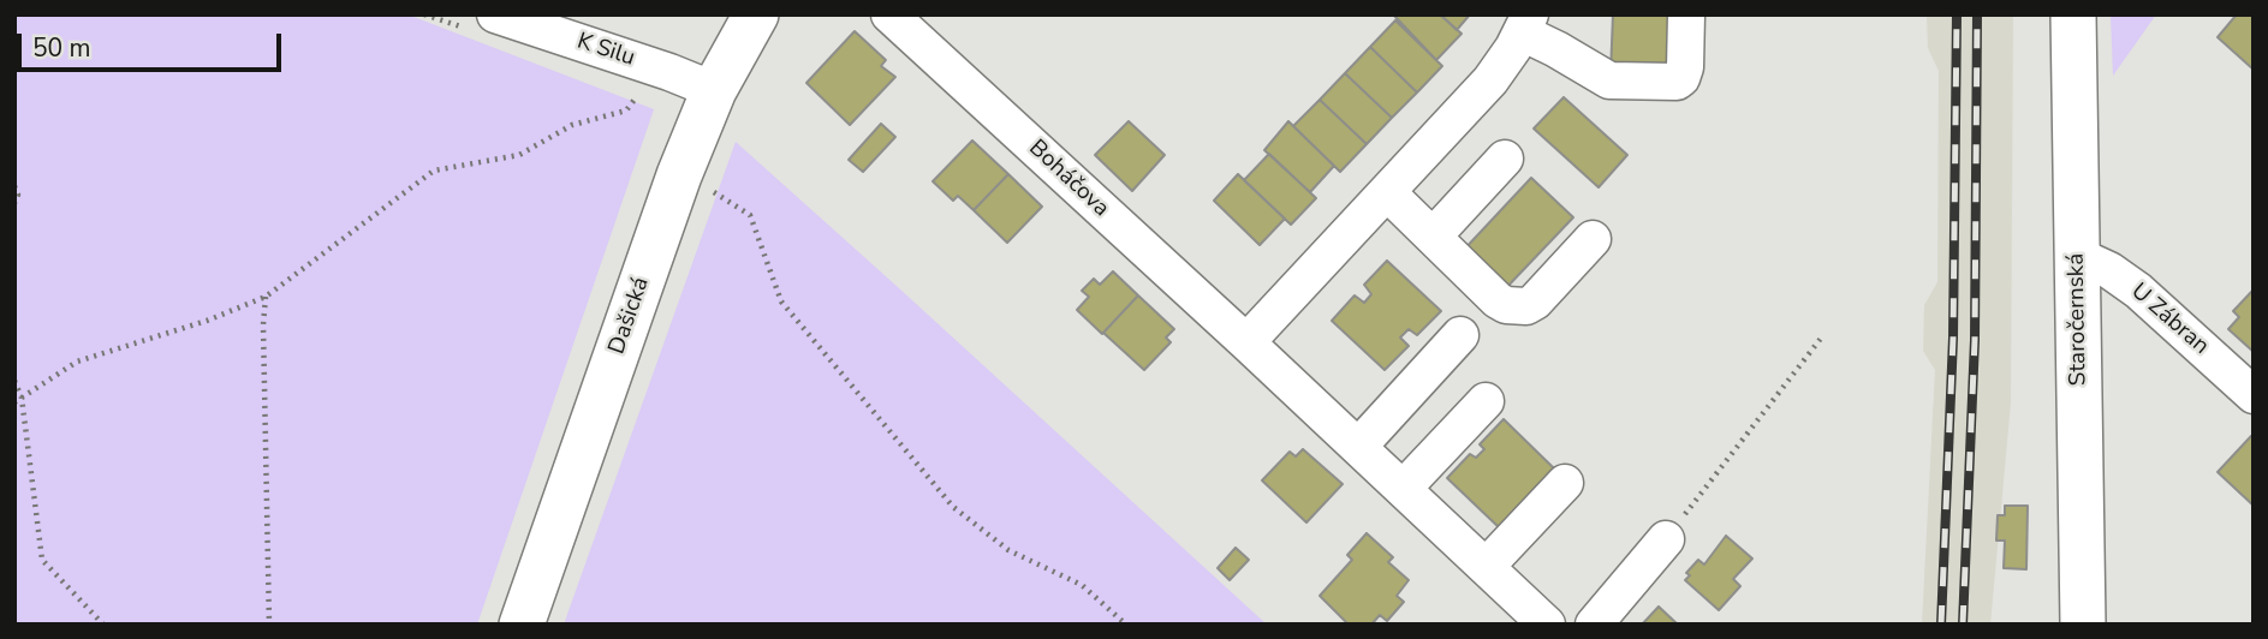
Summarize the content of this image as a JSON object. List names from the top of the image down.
{
  "streets": {
    "main road": ["Dašická", "Staročernská"],
    "street": ["K Silu", "Boháčova", "U Zábran"]
  },
  "crossings": [
    ["K Silu", "Dašická"],
    ["Staročernská", "U Zábran"]
  ],
  "scale_bar": "50 m"
}
